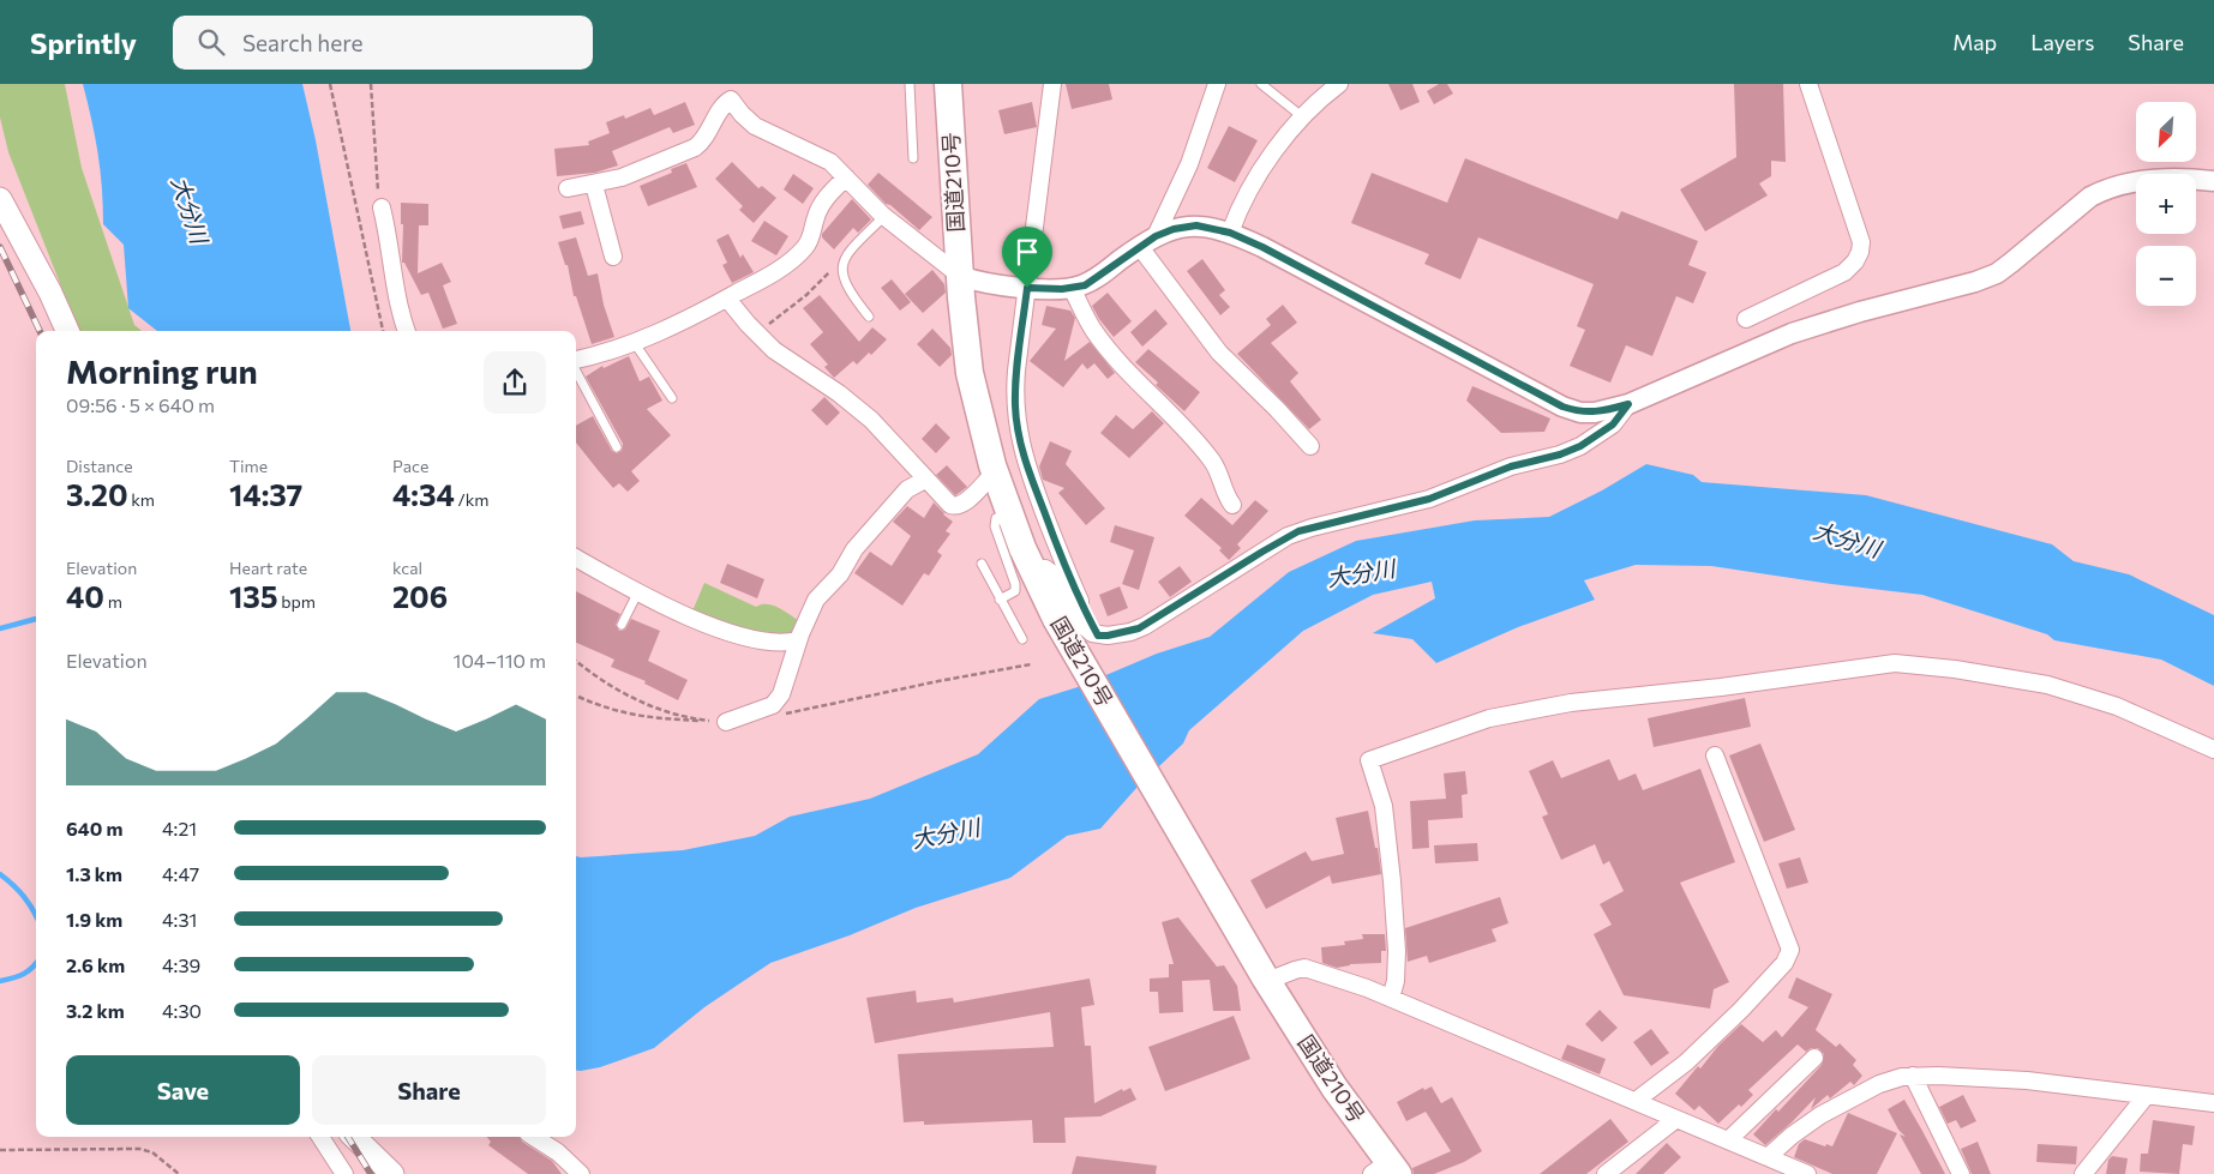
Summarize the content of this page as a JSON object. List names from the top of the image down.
{
  "streets": {
    "highway": ["国道210号"]
  },
  "water": ["大分川"],
  "north": "bottom left",
  "page": {
    "header": "Sprintly",
    "search": "Search here",
    "nav": ["Map", "Layers", "Share"],
    "map_buttons": ["+", "−"],
    "heading": ["Morning run", "09:56 · 5 × 640 m"],
    "stats": [
      ["Distance", "3.20 km"],
      ["Time", "14:37"],
      ["Pace", "4:34 /km"],
      ["Elevation", "40 m"],
      ["Heart rate", "135 bpm"],
      ["kcal", "206"]
    ],
    "chart": ["Elevation", "104–110 m"],
    "list": [
      {
        "name": "640 m",
        "note": "4:21"
      },
      {
        "name": "1.3 km",
        "note": "4:47"
      },
      {
        "name": "1.9 km",
        "note": "4:31"
      },
      {
        "name": "2.6 km",
        "note": "4:39"
      },
      {
        "name": "3.2 km",
        "note": "4:30"
      }
    ],
    "buttons": ["Save", "Share"]
  }
}
